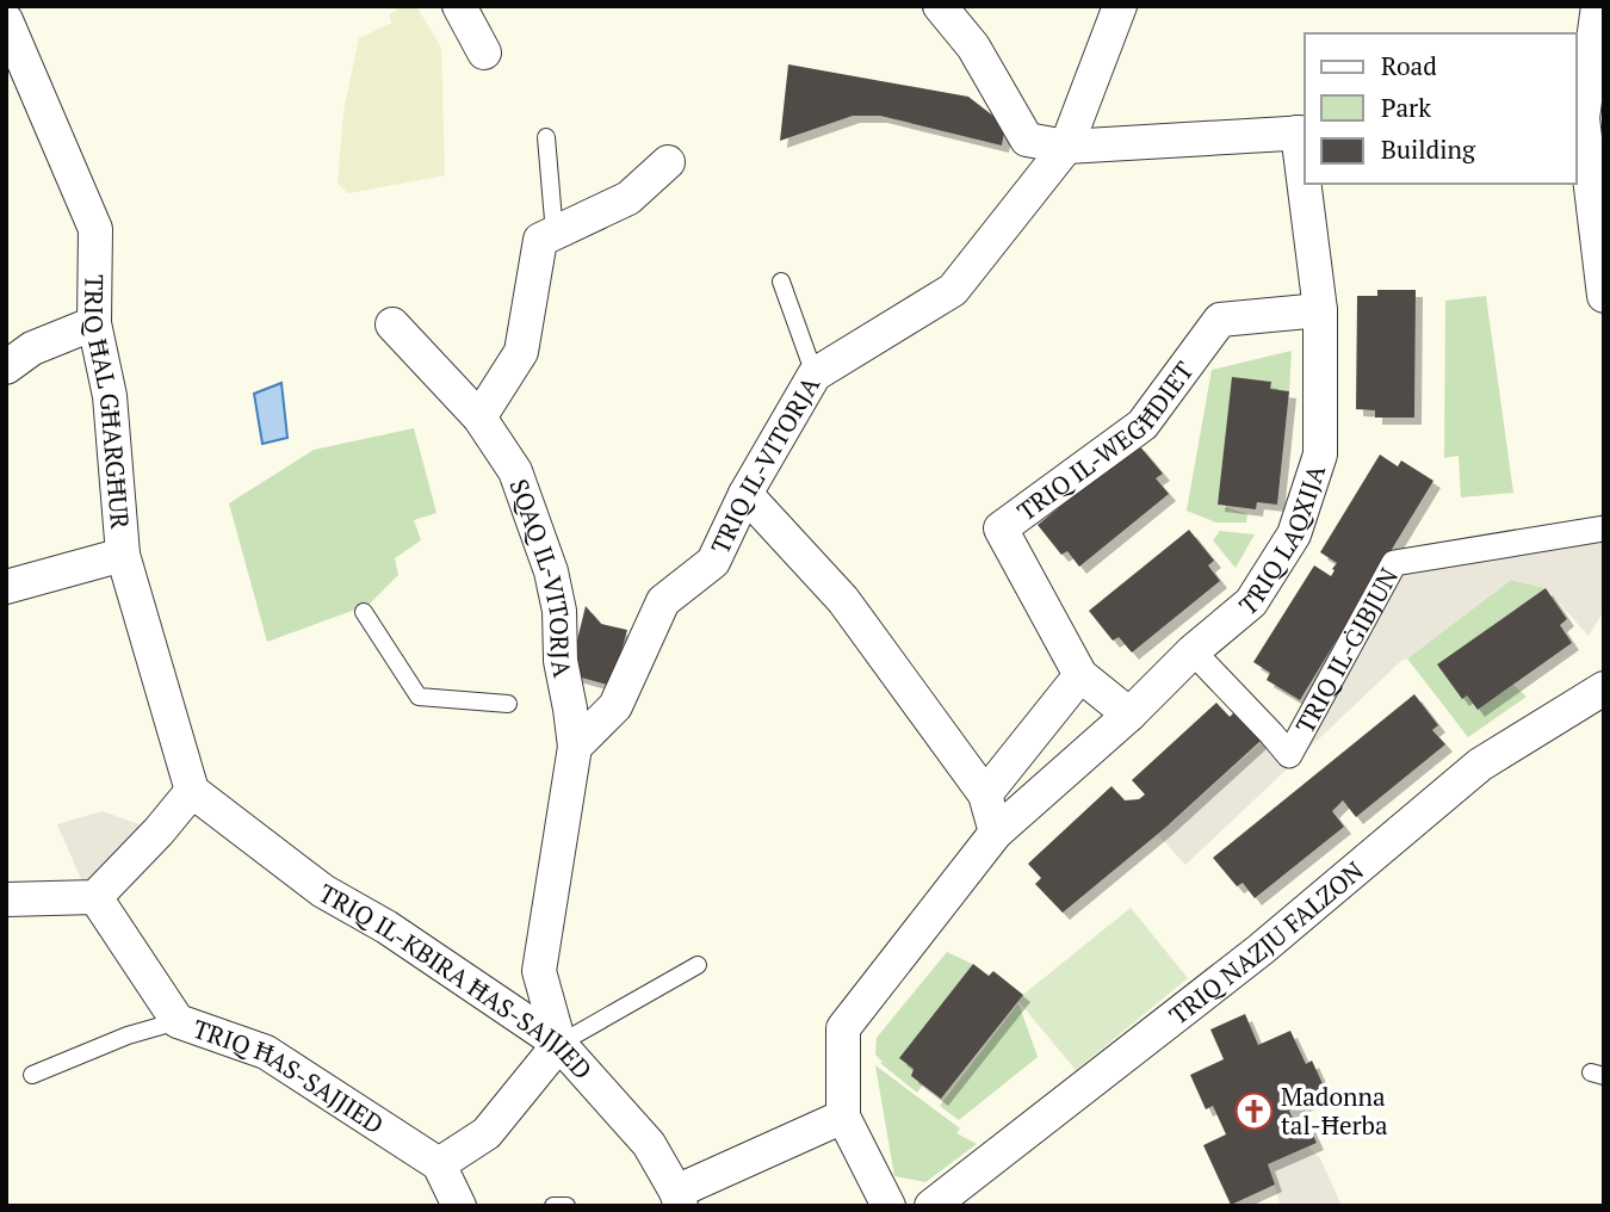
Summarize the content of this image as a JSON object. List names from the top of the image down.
{
  "streets": {
    "street": [
      "TRIQ ĦAL GĦARGĦUR",
      "TRIQ IL-WEGĦDIET",
      "TRIQ IL-VITORJA",
      "TRIQ LAQXIJA",
      "SQAQ IL-VITORJA",
      "TRIQ IL-ĠIBJUN",
      "TRIQ NAZJU FALZON",
      "TRIQ IL-KBIRA ĦAS-SAJJIED",
      "TRIQ ĦAS-SAJJIED"
    ]
  },
  "crossings": [
    ["TRIQ ĦAL GĦARGĦUR", "TRIQ IL-KBIRA ĦAS-SAJJIED"],
    ["TRIQ IL-WEGĦDIET", "TRIQ LAQXIJA"],
    ["TRIQ IL-VITORJA", "SQAQ IL-VITORJA"],
    ["TRIQ LAQXIJA", "TRIQ IL-ĠIBJUN"]
  ],
  "places": {
    "church": ["Madonna tal-Ħerba"]
  },
  "legend": ["Road", "Park", "Building"]
}
